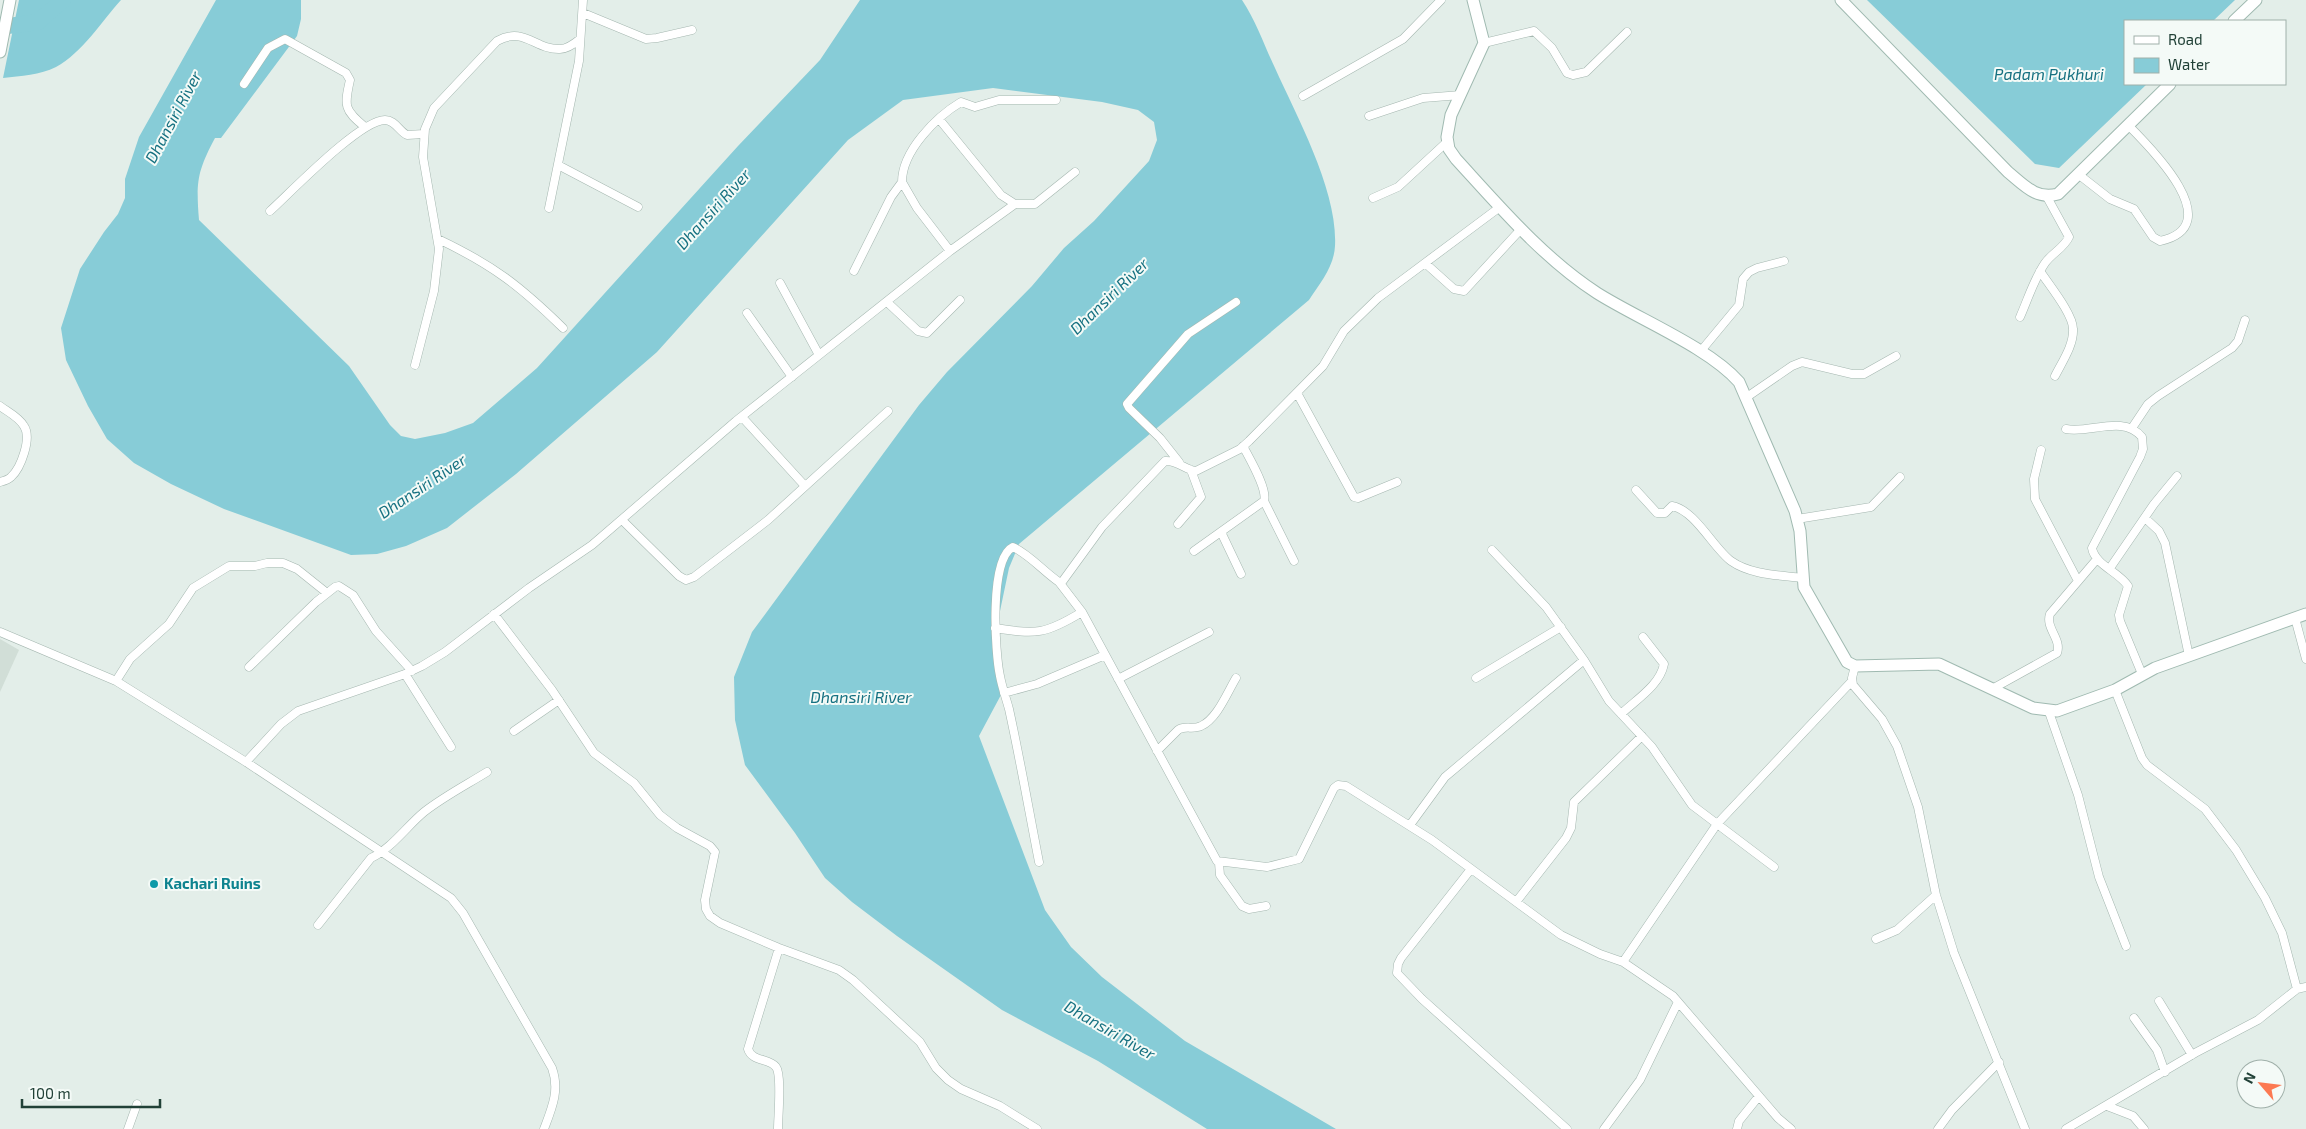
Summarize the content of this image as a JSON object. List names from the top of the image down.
{
  "water": ["Padam Pukhuri", "Dhansiri River"],
  "places": ["Kachari Ruins"],
  "legend": ["Road", "Water"],
  "scale_bar": "100 m",
  "north": "top left"
}
